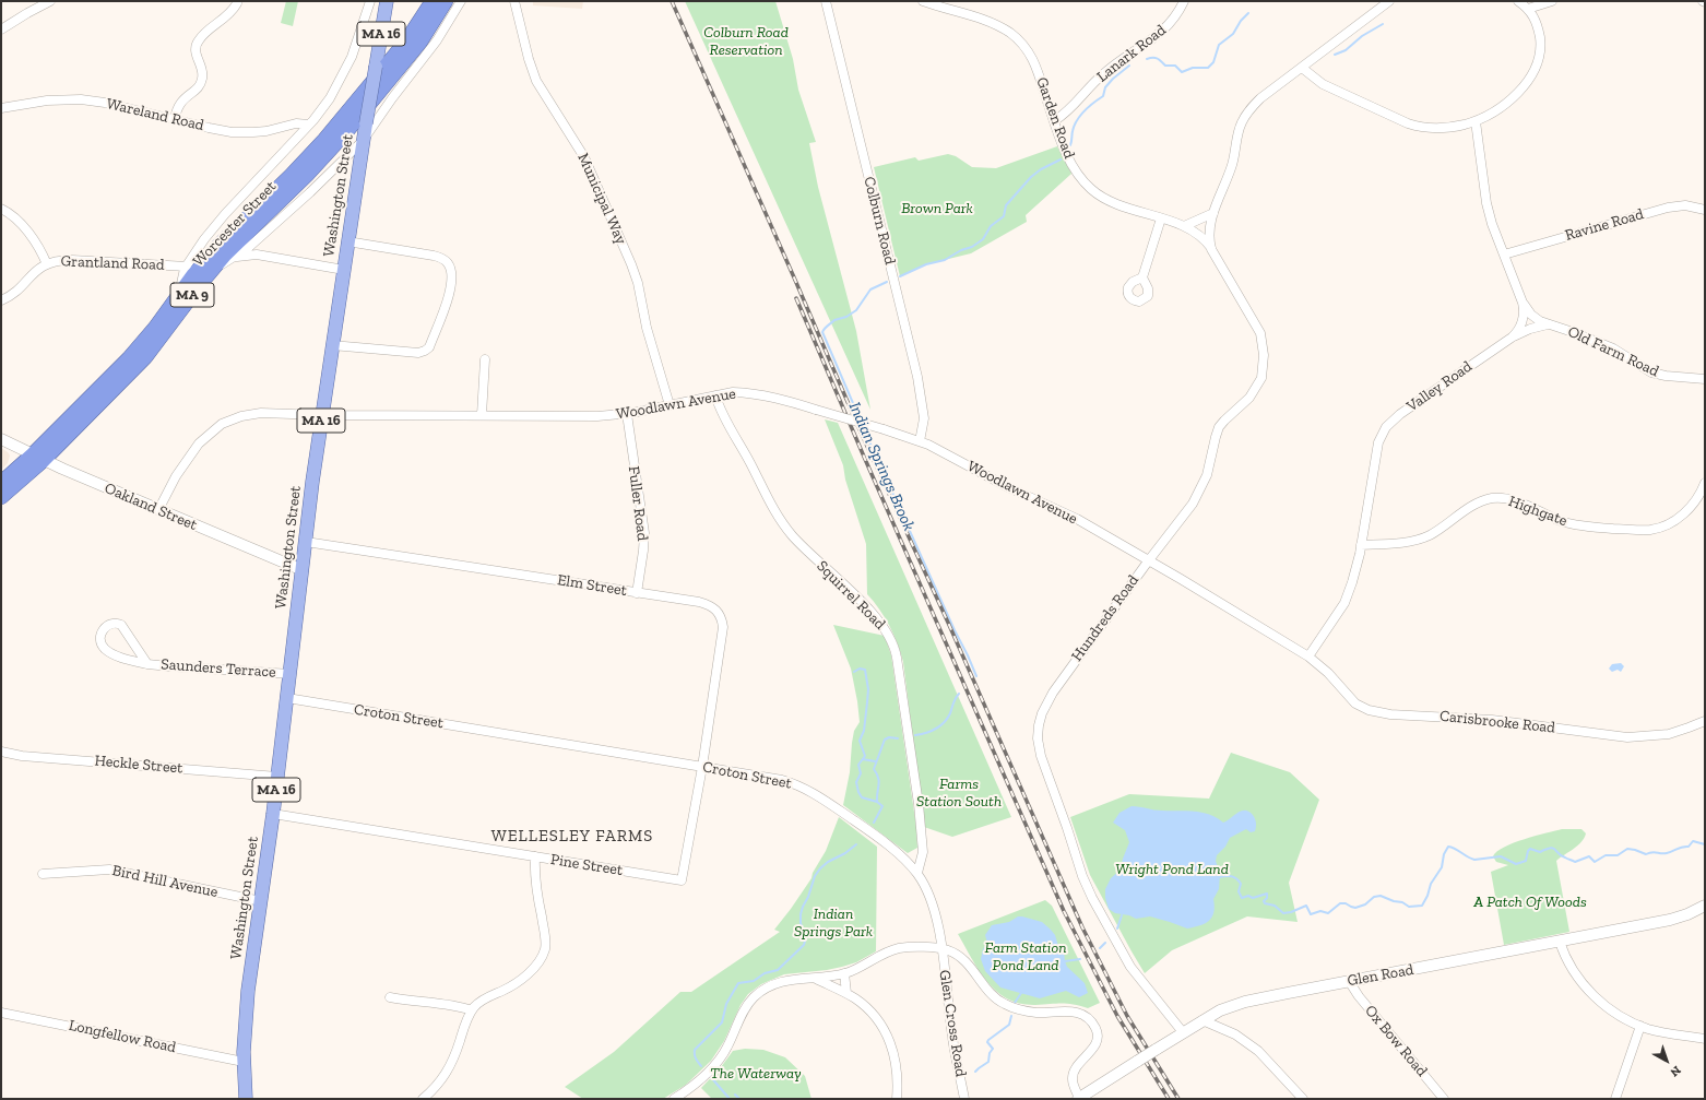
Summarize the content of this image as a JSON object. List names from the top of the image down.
{
  "streets": {
    "highway": ["Worcester Street", "MA 9"],
    "main road": ["MA 16", "Washington Street"],
    "street": [
      "Lanark Road",
      "Wareland Road",
      "Garden Road",
      "Municipal Way",
      "Colburn Road",
      "Ravine Road",
      "Grantland Road",
      "Old Farm Road",
      "Valley Road",
      "Woodlawn Avenue",
      "Fuller Road",
      "Oakland Street",
      "Highgate",
      "Elm Street",
      "Squirrel Road",
      "Hundreds Road",
      "Saunders Terrace",
      "Croton Street",
      "Carisbrooke Road",
      "Heckle Street",
      "Pine Street",
      "Bird Hill Avenue",
      "Glen Road",
      "Glen Cross Road",
      "Longfellow Road",
      "Ox Bow Road"
    ]
  },
  "crossings": [
    ["Lanark Road", "Garden Road"],
    ["Garden Road", "Hundreds Road"],
    ["Washington Street", "Woodlawn Avenue"],
    ["Washington Street", "Oakland Street"],
    ["Washington Street", "Elm Street"],
    ["Washington Street", "Saunders Terrace"],
    ["Washington Street", "Croton Street"],
    ["Washington Street", "Heckle Street"],
    ["Washington Street", "Pine Street"],
    ["Washington Street", "Bird Hill Avenue"],
    ["Washington Street", "Longfellow Road"],
    ["Municipal Way", "Woodlawn Avenue"],
    ["Colburn Road", "Woodlawn Avenue"],
    ["Worcester Street", "Oakland Street"],
    ["Ravine Road", "Valley Road"],
    ["Old Farm Road", "Valley Road"],
    ["Valley Road", "Woodlawn Avenue"],
    ["Valley Road", "Highgate"],
    ["Valley Road", "Carisbrooke Road"],
    ["Woodlawn Avenue", "Fuller Road"],
    ["Woodlawn Avenue", "Oakland Street"],
    ["Woodlawn Avenue", "Squirrel Road"],
    ["Woodlawn Avenue", "Hundreds Road"],
    ["Woodlawn Avenue", "Carisbrooke Road"],
    ["Fuller Road", "Elm Street"],
    ["Elm Street", "Croton Street"],
    ["Elm Street", "Pine Street"],
    ["Squirrel Road", "Croton Street"],
    ["Hundreds Road", "Glen Road"],
    ["Croton Street", "Pine Street"],
    ["Croton Street", "Glen Cross Road"],
    ["Glen Road", "Ox Bow Road"]
  ],
  "districts": ["WELLESLEY FARMS"],
  "water": ["Indian Springs Brook"],
  "parks": [
    "Colburn Road Reservation",
    "Brown Park",
    "Farms Station South",
    "Wright Pond Land",
    "A Patch Of Woods",
    "Indian Springs Park",
    "Farm Station Pond Land",
    "The Waterway"
  ],
  "north": "bottom right"
}
